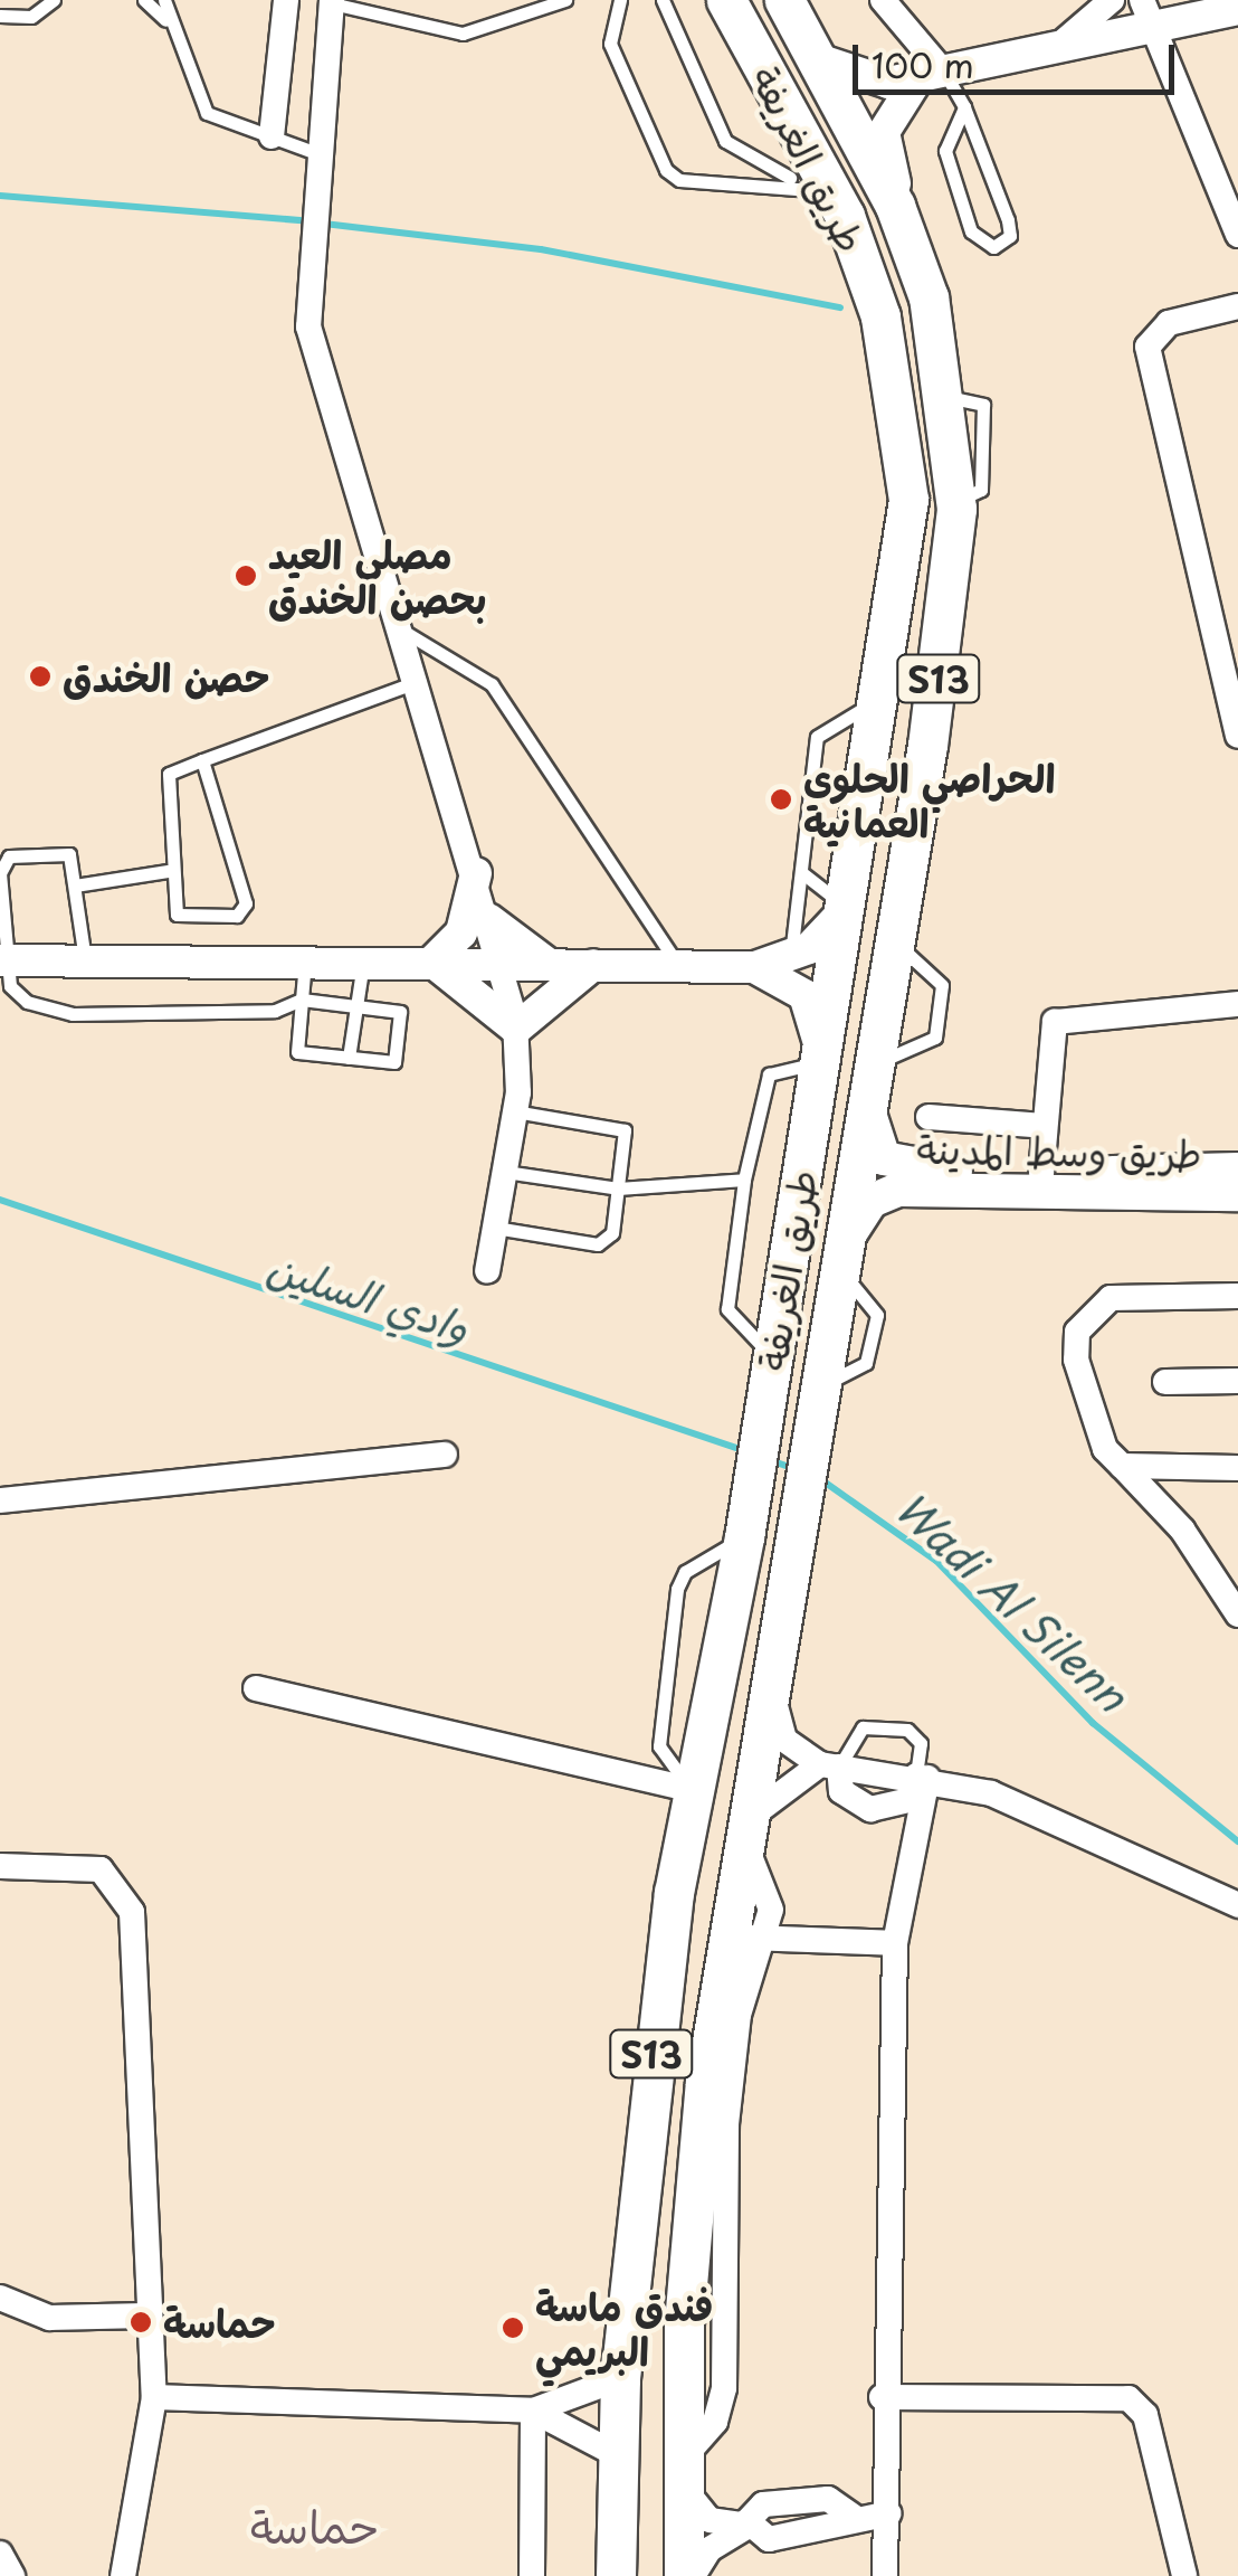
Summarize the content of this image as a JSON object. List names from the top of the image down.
{
  "streets": {
    "main road": ["طريق الغريفة", "S13", "طريق وسط المدينة"]
  },
  "crossings": [
    ["طريق الغريفة", "طريق وسط المدينة"]
  ],
  "districts": ["حماسة"],
  "water": ["وادي السلين", "Wadi Al Silenn"],
  "places": [
    "مصلى العيد بحصن الخندق",
    "حصن الخندق",
    "الحراصي الحلوى العمانية",
    "حماسة",
    "فندق ماسة البريمي"
  ],
  "scale_bar": "100 m"
}
